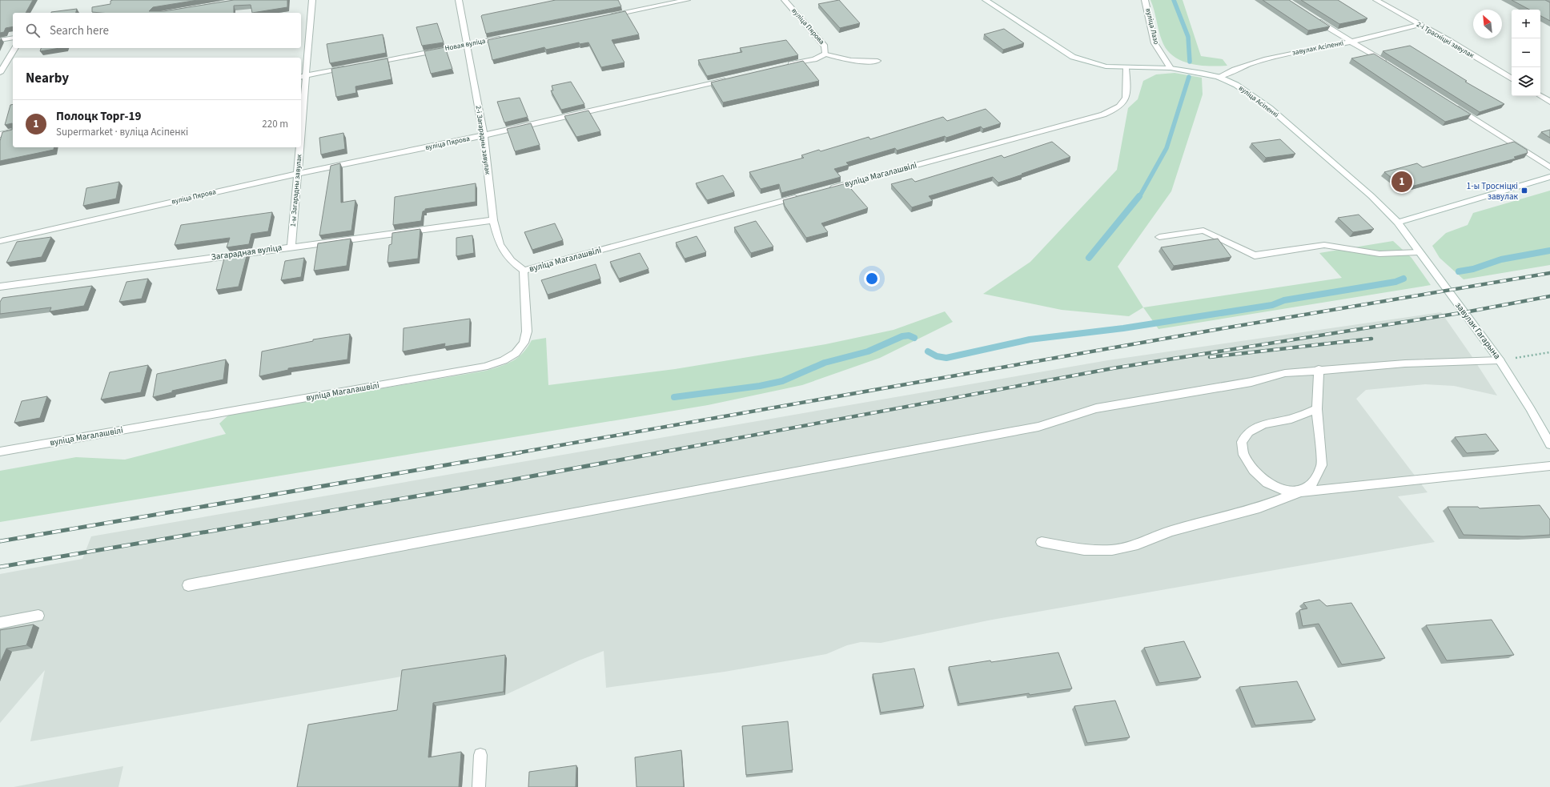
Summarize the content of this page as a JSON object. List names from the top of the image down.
{
  "streets": {
    "street": [
      "вуліца Пярова",
      "вуліца Лазо",
      "2-і Трасніцкі завулак",
      "Новая вуліца",
      "завулак Асіпенкі",
      "вуліца Асіпенкі",
      "2-і Загарадны завулак",
      "вуліца Магалашвілі",
      "1-ы Загарадны завулак",
      "Загарадная вуліца",
      "завулак Гагарына"
    ]
  },
  "crossings": [
    ["вуліца Пярова", "2-і Загарадны завулак"],
    ["вуліца Пярова", "1-ы Загарадны завулак"],
    ["вуліца Лазо", "вуліца Асіпенкі"],
    ["2-і Трасніцкі завулак", "завулак Асіпенкі"],
    ["Новая вуліца", "2-і Загарадны завулак"],
    ["завулак Асіпенкі", "вуліца Асіпенкі"],
    ["вуліца Асіпенкі", "вуліца Магалашвілі"],
    ["вуліца Асіпенкі", "завулак Гагарына"],
    ["2-і Загарадны завулак", "вуліца Магалашвілі"],
    ["2-і Загарадны завулак", "Загарадная вуліца"],
    ["1-ы Загарадны завулак", "Загарадная вуліца"]
  ],
  "places": {
    "transit": ["1-ы Тросніцкі завулак"]
  },
  "north": "top left",
  "page": {
    "map_buttons": ["+", "−"],
    "search": "Search here",
    "heading": "Nearby",
    "list": [
      {
        "mark": "1",
        "name": "Полоцк Торг-19",
        "note": "Supermarket · вуліца Асіпенкі",
        "value": "220 m"
      }
    ],
    "pins": "1"
  }
}
